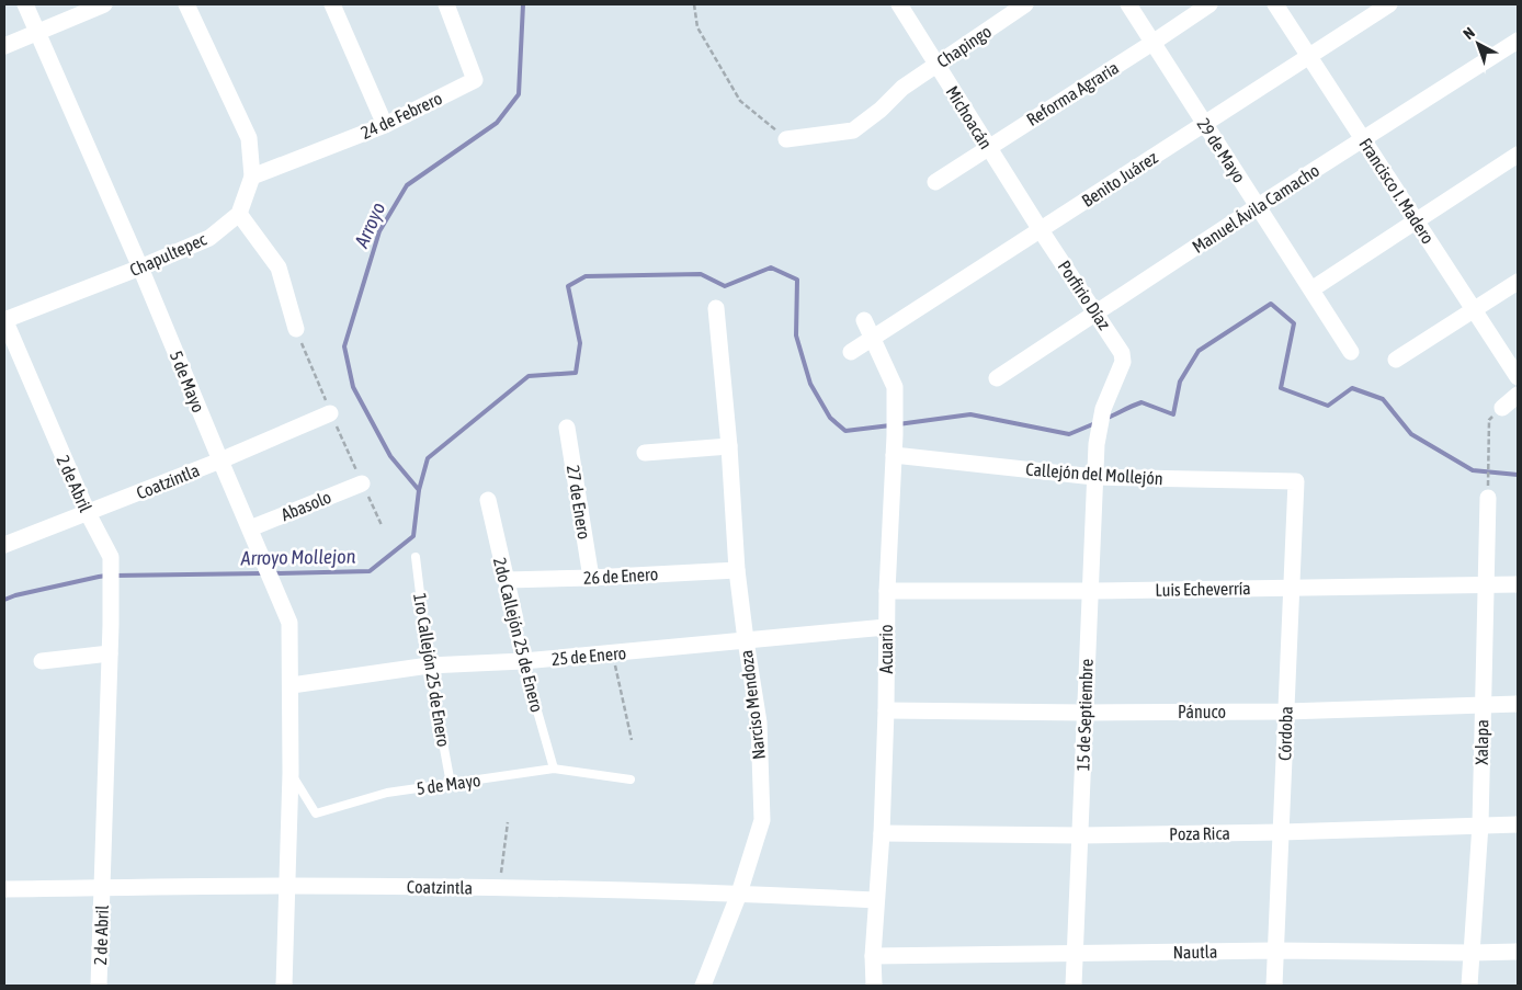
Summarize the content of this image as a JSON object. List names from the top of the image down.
{
  "streets": {
    "street": [
      "Chapingo",
      "Reforma Agraria",
      "24 de Febrero",
      "Michoacán",
      "29 de Mayo",
      "Benito Juárez",
      "Francisco I. Madero",
      "Manuel Ávila Camacho",
      "Chapultepec",
      "Porfirio Díaz",
      "5 de Mayo",
      "Callejón del Mollejón",
      "Coatzintla",
      "2 de Abril",
      "27 de Enero",
      "Abasolo",
      "26 de Enero",
      "Luis Echeverría",
      "2do Callejón 25 de Enero",
      "Acuario",
      "25 de Enero",
      "Narciso Mendoza",
      "Pánuco",
      "15 de Septiembre",
      "Córdoba",
      "Xalapa",
      "Poza Rica",
      "Nautla"
    ],
    "lane": ["1ro Callejón 25 de Enero"]
  },
  "crossings": [
    ["Chapingo", "Michoacán"],
    ["Reforma Agraria", "Michoacán"],
    ["Reforma Agraria", "29 de Mayo"],
    ["24 de Febrero", "Chapultepec"],
    ["Michoacán", "Benito Juárez"],
    ["Michoacán", "Porfirio Díaz"],
    ["29 de Mayo", "Benito Juárez"],
    ["29 de Mayo", "Manuel Ávila Camacho"],
    ["Benito Juárez", "Francisco I. Madero"],
    ["Benito Juárez", "Porfirio Díaz"],
    ["Benito Juárez", "Acuario"],
    ["Francisco I. Madero", "Manuel Ávila Camacho"],
    ["Manuel Ávila Camacho", "Porfirio Díaz"],
    ["Chapultepec", "5 de Mayo"],
    ["Chapultepec", "2 de Abril"],
    ["Porfirio Díaz", "15 de Septiembre"],
    ["5 de Mayo", "Coatzintla"],
    ["5 de Mayo", "Abasolo"],
    ["5 de Mayo", "2do Callejón 25 de Enero"],
    ["5 de Mayo", "25 de Enero"],
    ["5 de Mayo", "1ro Callejón 25 de Enero"],
    ["Callejón del Mollejón", "Acuario"],
    ["Callejón del Mollejón", "15 de Septiembre"],
    ["Callejón del Mollejón", "Córdoba"],
    ["Coatzintla", "2 de Abril"],
    ["Coatzintla", "Acuario"],
    ["Coatzintla", "Narciso Mendoza"],
    ["27 de Enero", "26 de Enero"],
    ["26 de Enero", "2do Callejón 25 de Enero"],
    ["26 de Enero", "Narciso Mendoza"],
    ["Luis Echeverría", "Acuario"],
    ["Luis Echeverría", "15 de Septiembre"],
    ["Luis Echeverría", "Córdoba"],
    ["Luis Echeverría", "Xalapa"],
    ["2do Callejón 25 de Enero", "25 de Enero"],
    ["Acuario", "25 de Enero"],
    ["Acuario", "Pánuco"],
    ["Acuario", "Poza Rica"],
    ["Acuario", "Nautla"],
    ["25 de Enero", "1ro Callejón 25 de Enero"],
    ["25 de Enero", "Narciso Mendoza"],
    ["Pánuco", "15 de Septiembre"],
    ["Pánuco", "Córdoba"],
    ["Pánuco", "Xalapa"],
    ["15 de Septiembre", "Poza Rica"],
    ["15 de Septiembre", "Nautla"],
    ["Córdoba", "Poza Rica"],
    ["Córdoba", "Nautla"],
    ["Xalapa", "Poza Rica"],
    ["Xalapa", "Nautla"]
  ],
  "water": ["Arroyo", "Arroyo Mollejon"],
  "north": "top left"
}
